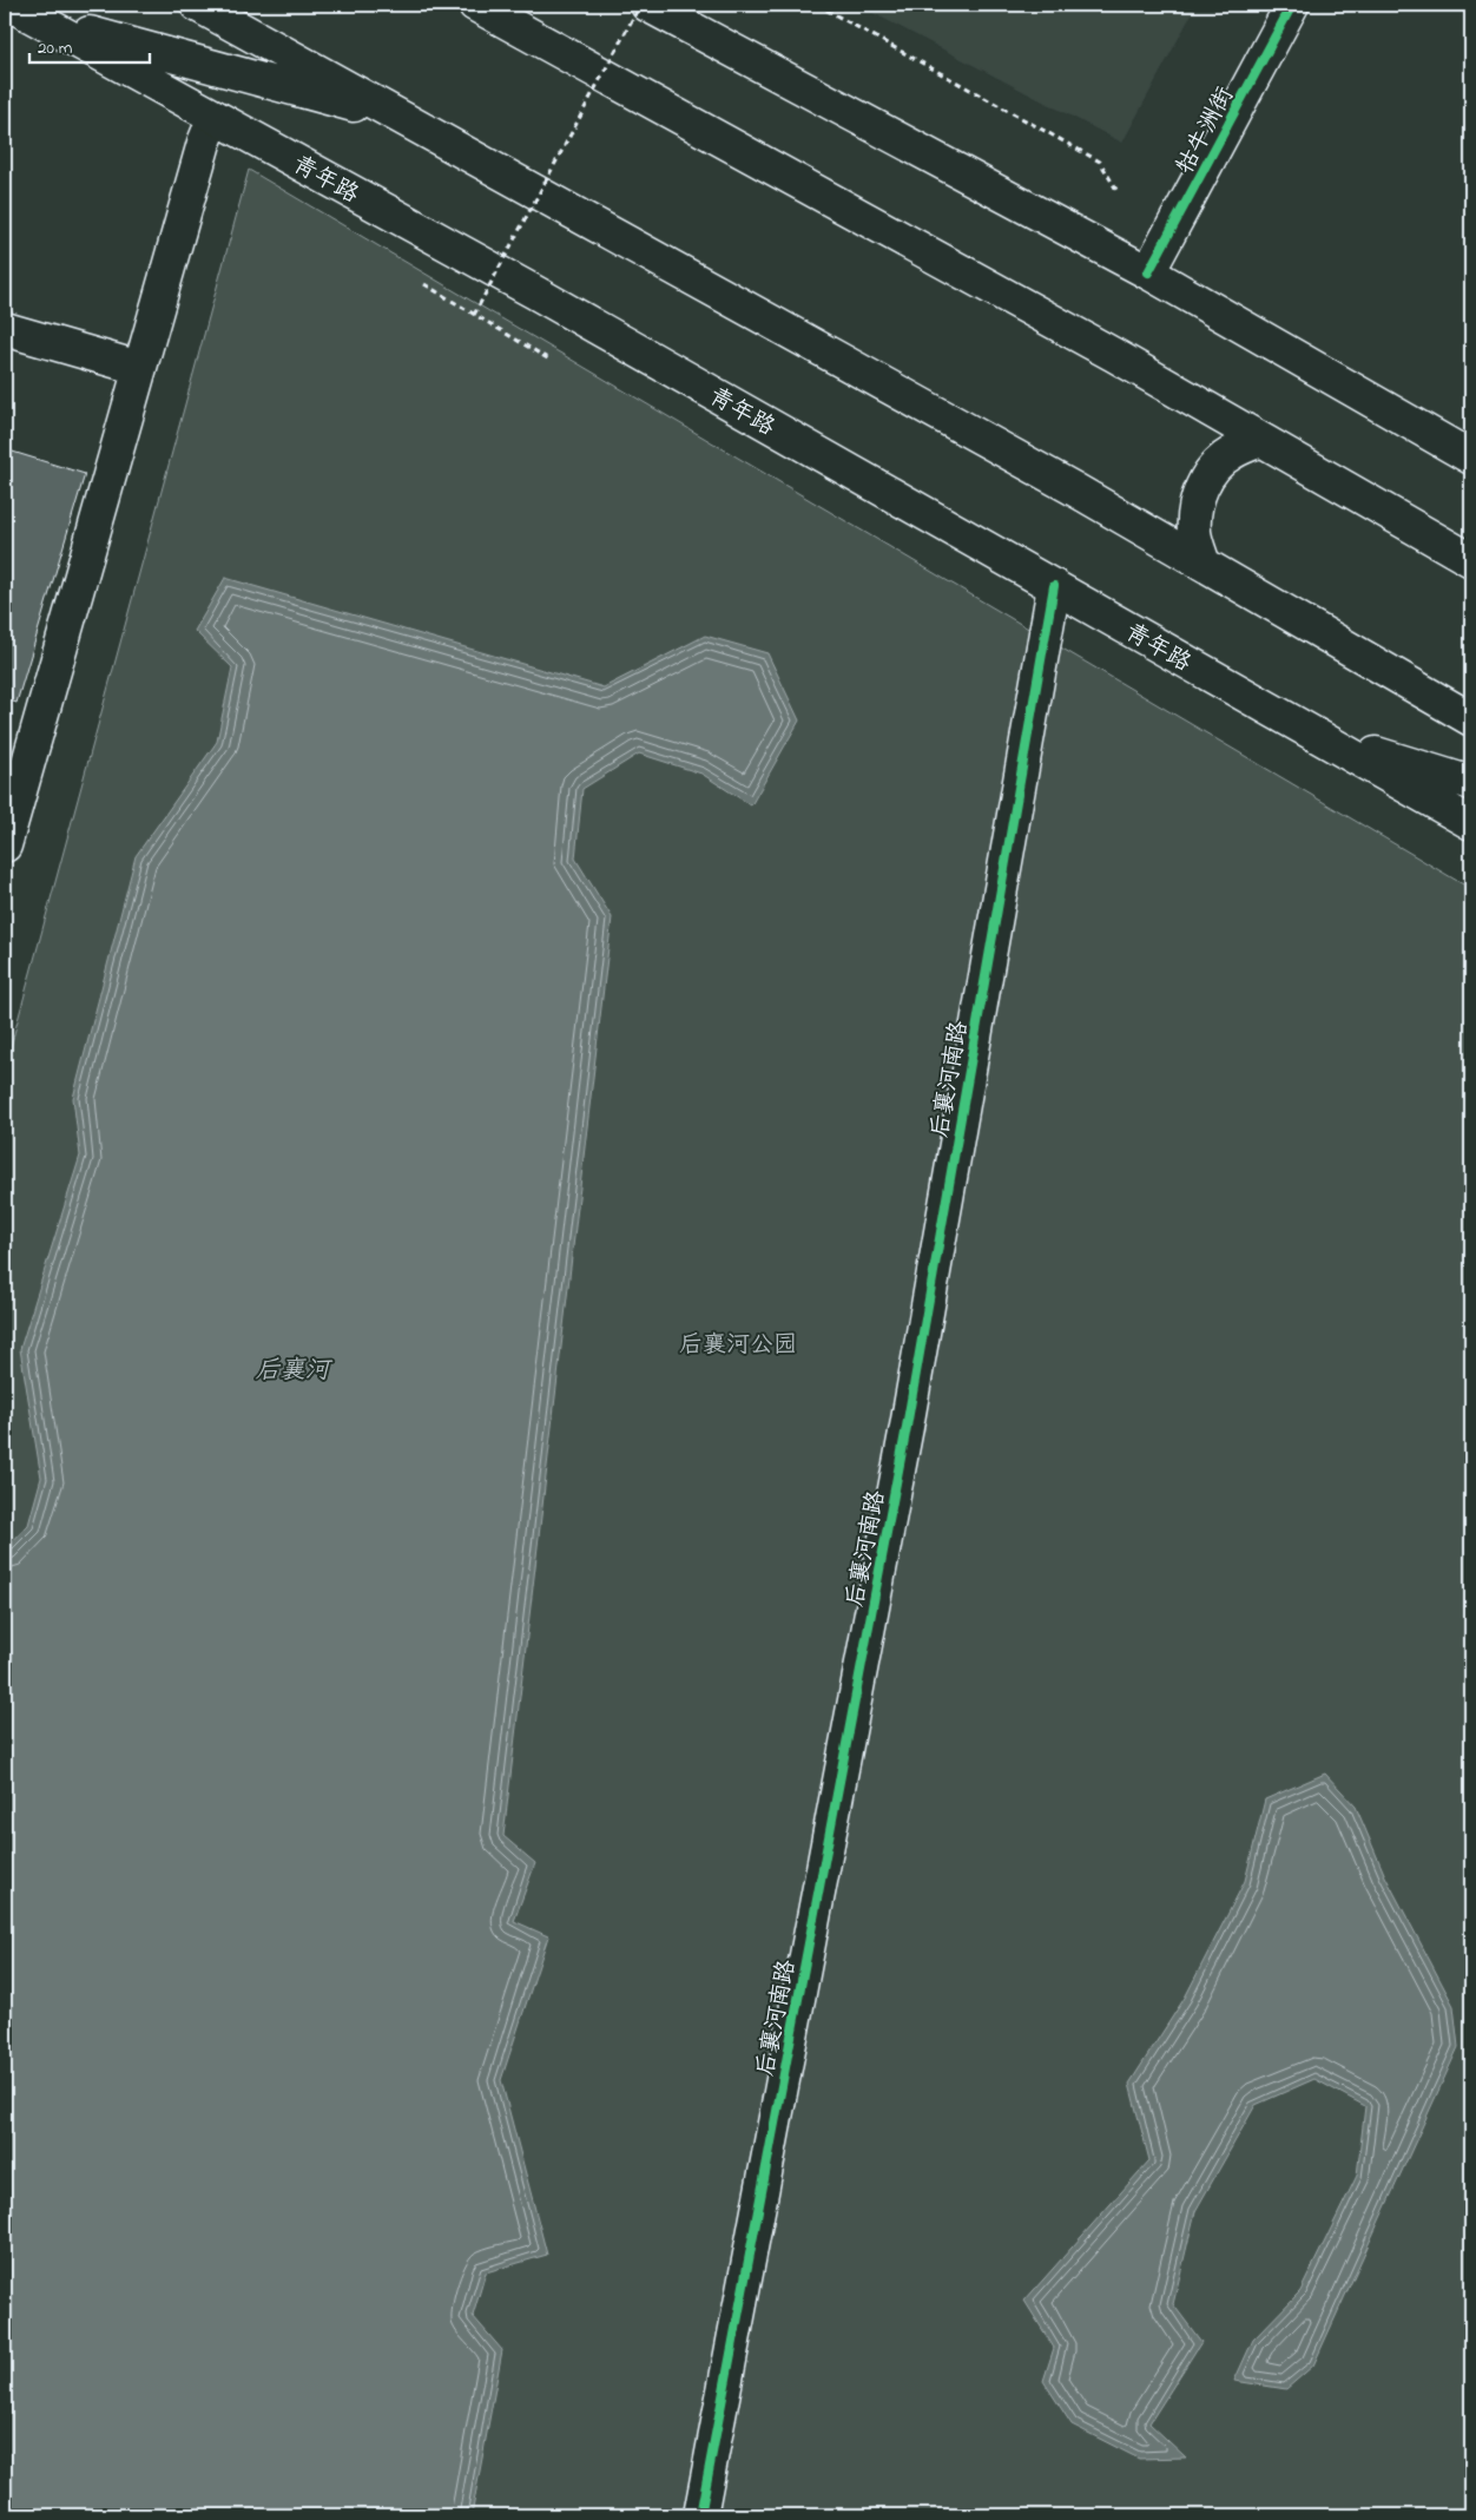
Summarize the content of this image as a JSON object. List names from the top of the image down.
{
  "streets": {
    "main road": ["牯牛洲街", "青年路", "后襄河南路"]
  },
  "crossings": [
    ["青年路", "后襄河南路"]
  ],
  "water": ["后襄河"],
  "parks": ["后襄河公园"],
  "scale_bar": "20 m"
}
